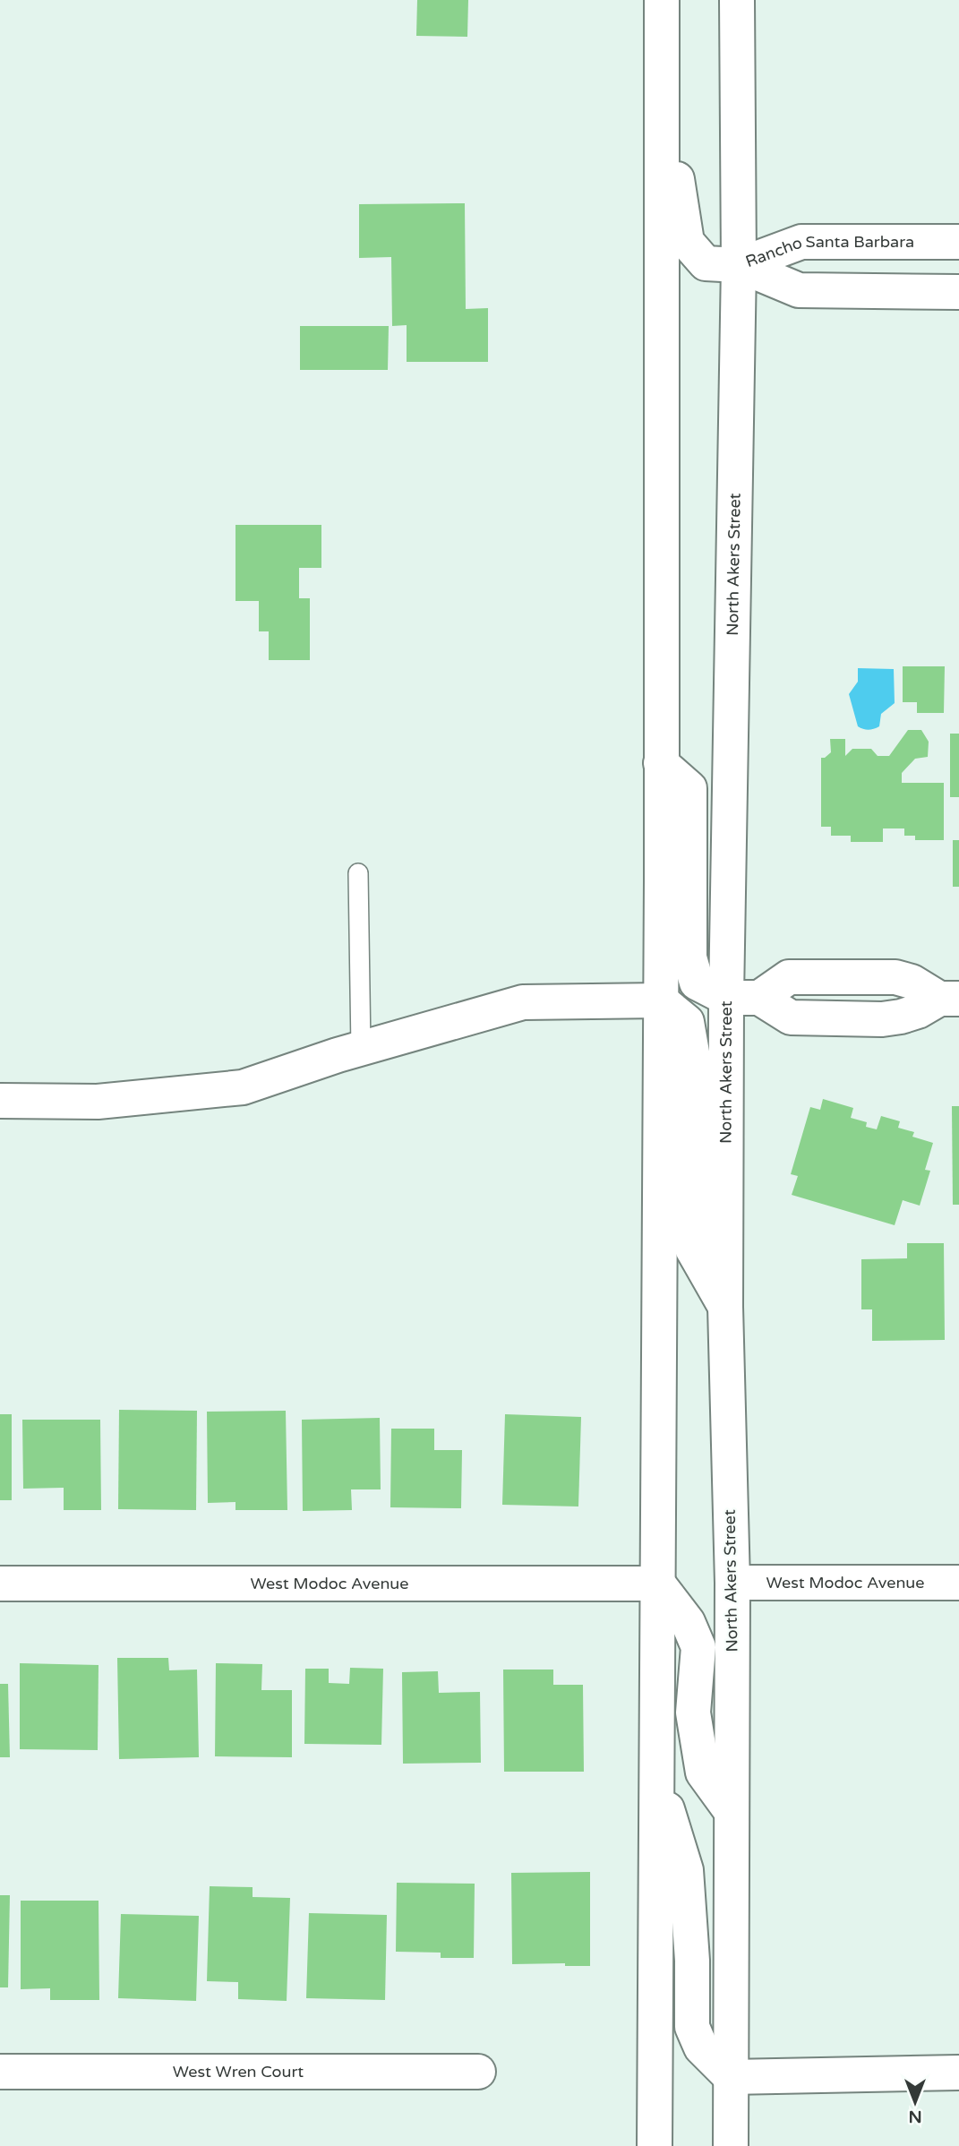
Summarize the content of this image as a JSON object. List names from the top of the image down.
{
  "streets": {
    "main road": [
      "Rancho Santa Barbara",
      "North Akers Street",
      "West Modoc Avenue",
      "West Wren Court"
    ]
  },
  "crossings": [
    ["Rancho Santa Barbara", "North Akers Street"],
    ["North Akers Street", "West Modoc Avenue"]
  ],
  "north": "bottom"
}
